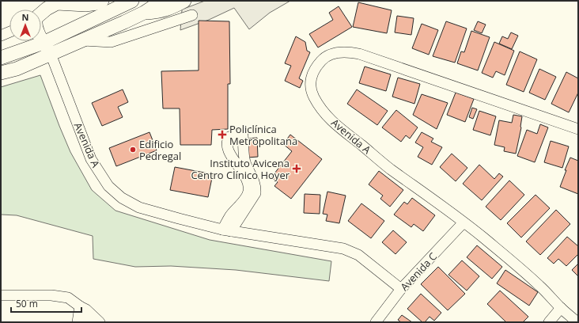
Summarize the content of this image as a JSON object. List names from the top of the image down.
{
  "streets": {
    "street": ["Avenida A", "Avenida C"]
  },
  "crossings": [
    ["Avenida A", "Avenida C"]
  ],
  "places": {
    "health": ["Policlínica Metropolitana", "Instituto Avicena Centro Clínico Hoyer"],
    "other": ["Edificio Pedregal"]
  },
  "scale_bar": "50 m",
  "north": "top"
}
